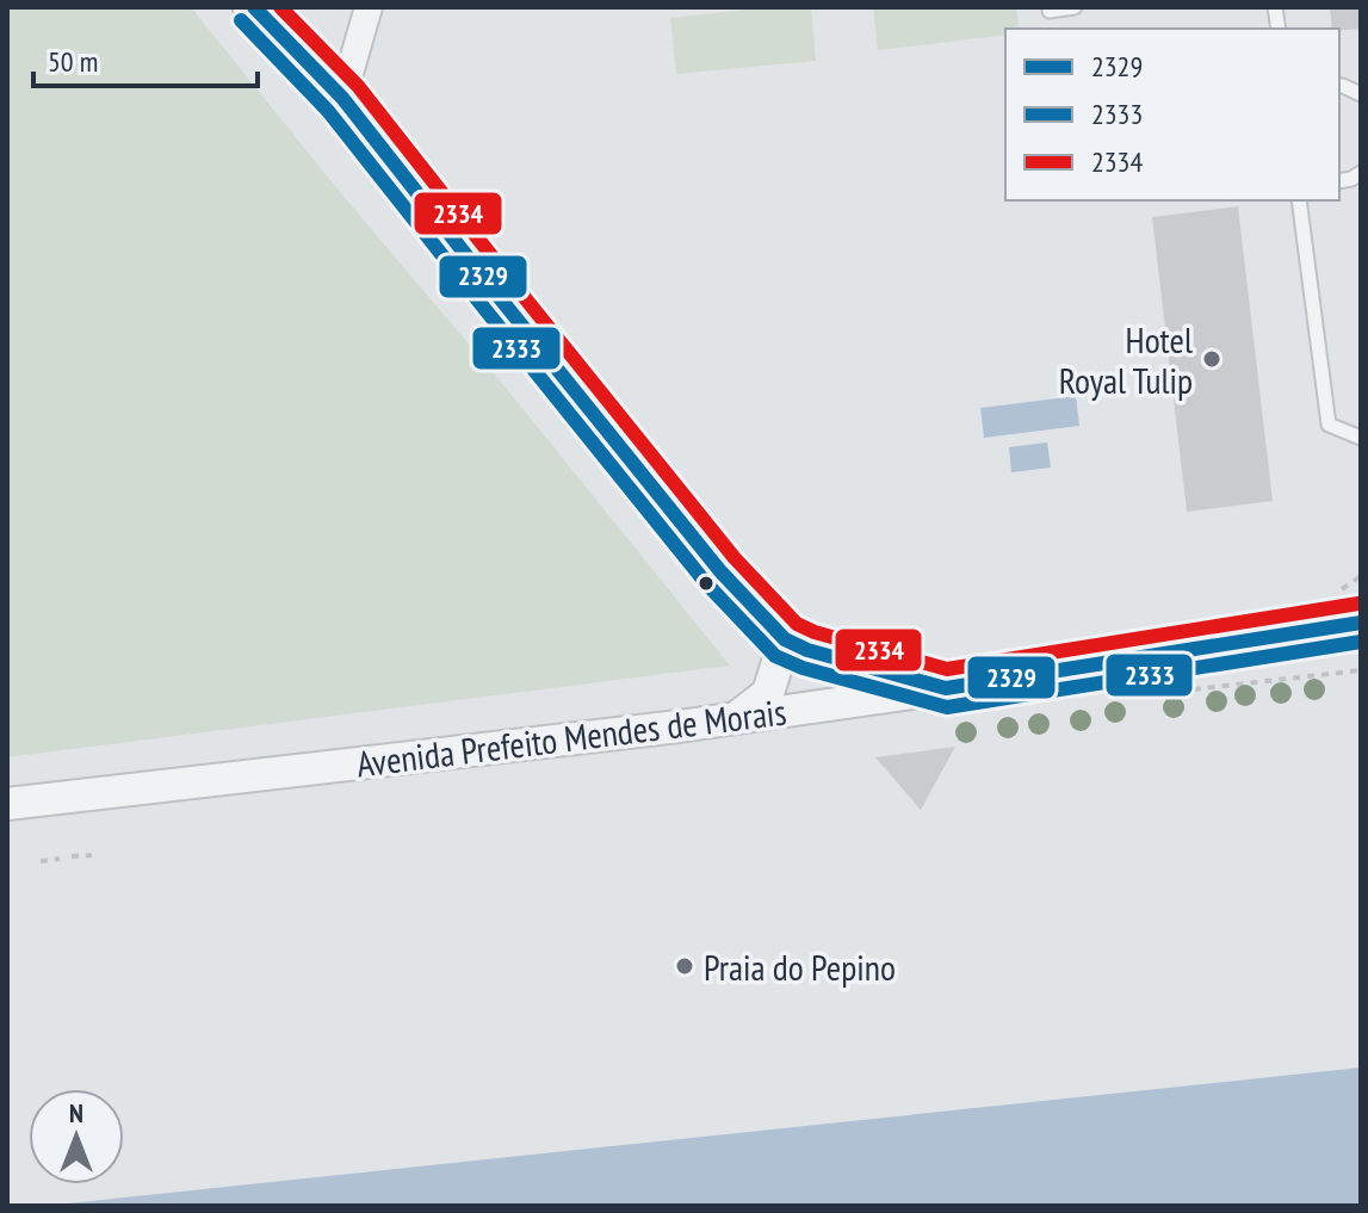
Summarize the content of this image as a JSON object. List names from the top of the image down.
{
  "streets": {
    "main road": ["Avenida Prefeito Mendes de Morais"]
  },
  "places": ["Hotel Royal Tulip", "Praia do Pepino"],
  "lines": ["transit line 2329", "transit line 2334", "transit line 2333"],
  "legend": ["2329", "2333", "2334"],
  "scale_bar": "50 m",
  "north": "top"
}
